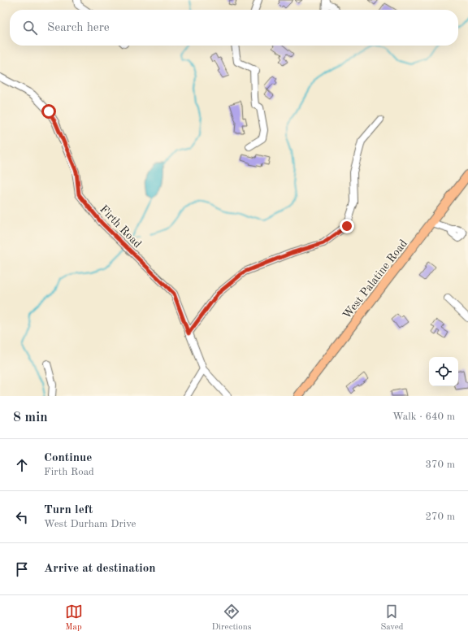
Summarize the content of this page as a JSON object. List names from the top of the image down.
{
  "streets": {
    "main road": ["West Palatine Road"],
    "street": ["Firth Road"]
  },
  "page": {
    "search": "Search here",
    "heading": ["8 min", "Walk · 640 m"],
    "list": [
      ["Continue", "Firth Road", "370 m"],
      ["Turn left", "West Durham Drive", "270 m"],
      "Arrive at destination"
    ],
    "nav": ["Map", "Directions", "Saved"]
  }
}
